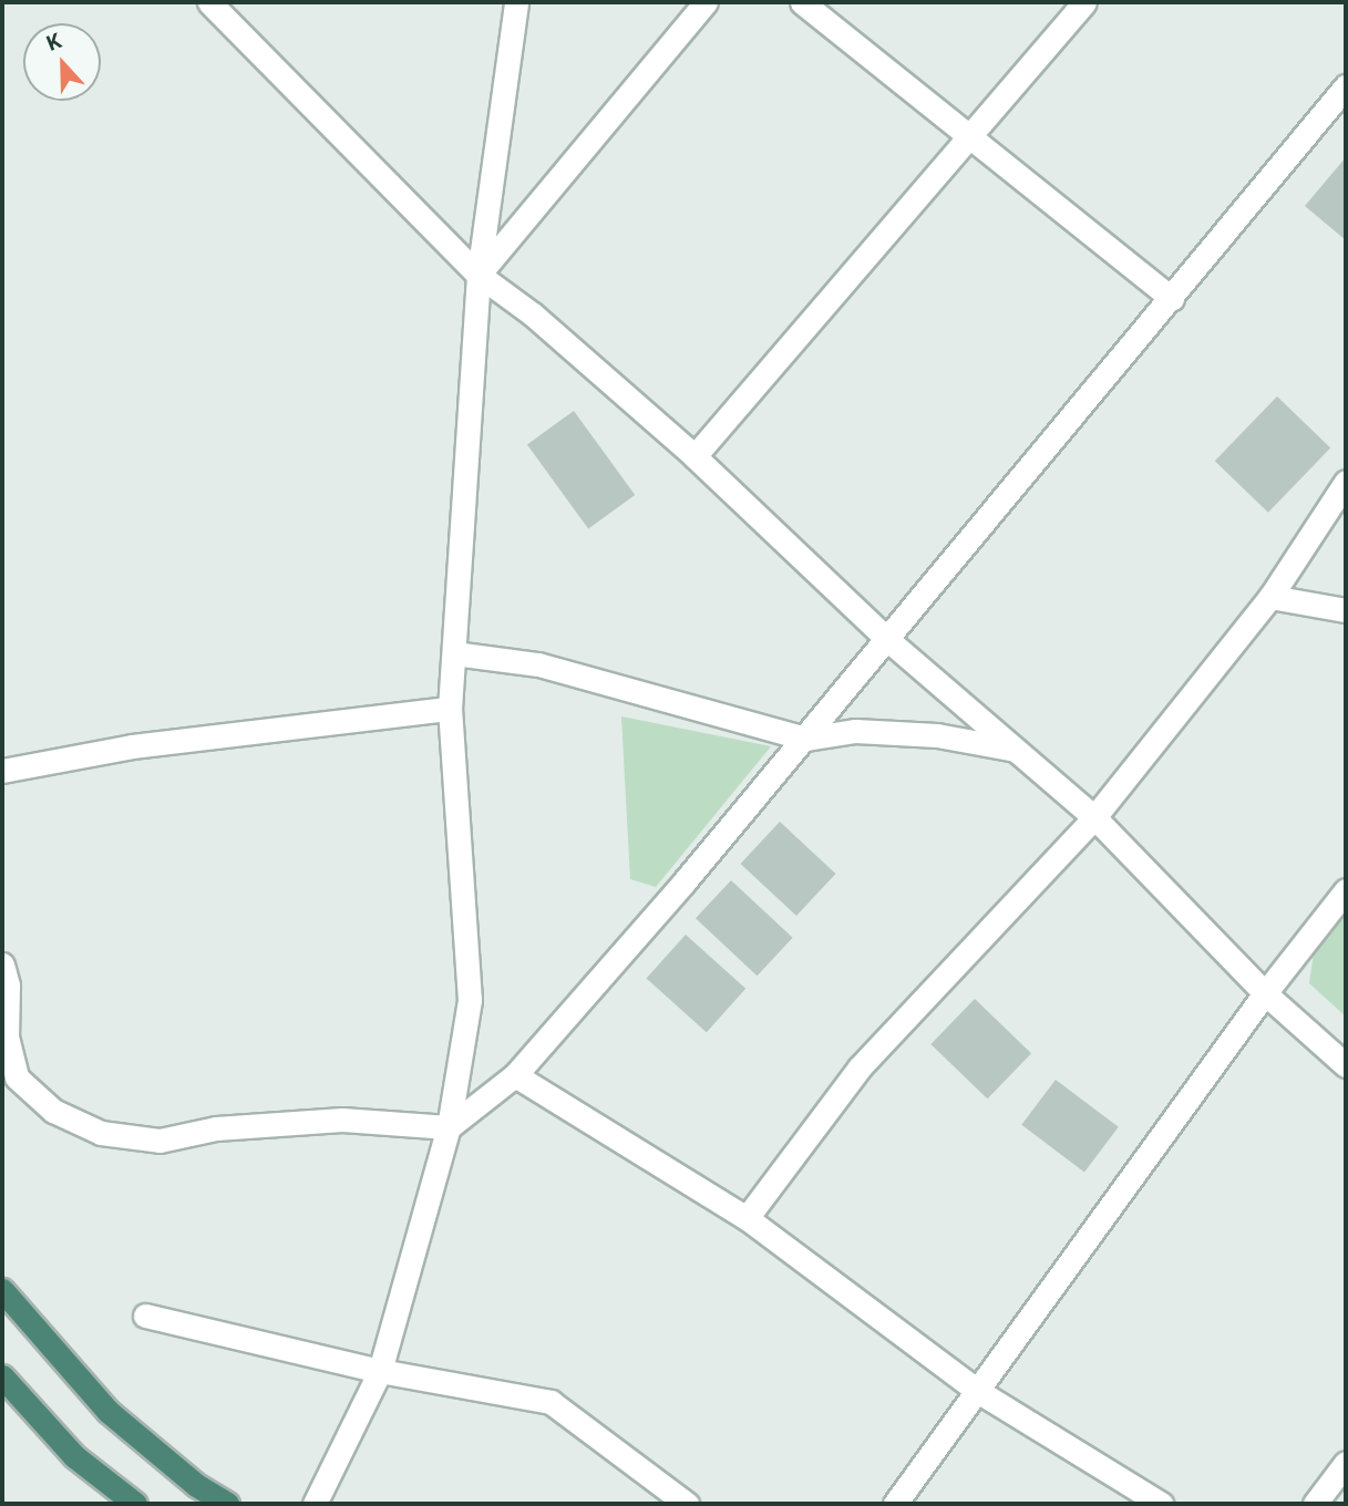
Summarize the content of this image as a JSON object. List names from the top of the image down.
{
  "north": "top"
}
